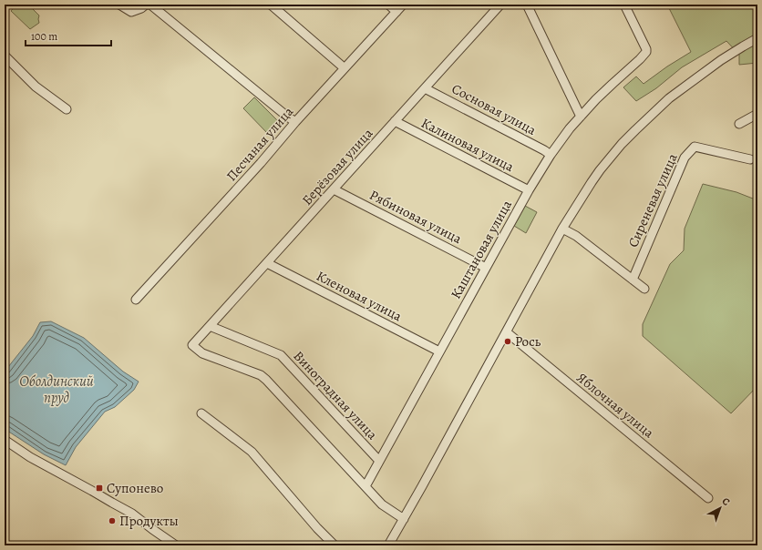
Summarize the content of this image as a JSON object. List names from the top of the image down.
{
  "streets": {
    "street": [
      "Сосновая улица",
      "Песчаная улица",
      "Калиновая улица",
      "Берёзовая улица",
      "Сиреневая улица",
      "Рябиновая улица",
      "Каштановая улица",
      "Кленовая улица",
      "Виноградная улица",
      "Яблочная улица"
    ]
  },
  "crossings": [
    ["Сосновая улица", "Берёзовая улица"],
    ["Сосновая улица", "Каштановая улица"],
    ["Калиновая улица", "Берёзовая улица"],
    ["Калиновая улица", "Каштановая улица"],
    ["Берёзовая улица", "Рябиновая улица"],
    ["Берёзовая улица", "Каштановая улица"],
    ["Берёзовая улица", "Кленовая улица"],
    ["Берёзовая улица", "Виноградная улица"],
    ["Рябиновая улица", "Каштановая улица"],
    ["Каштановая улица", "Кленовая улица"],
    ["Каштановая улица", "Виноградная улица"]
  ],
  "water": ["Оболдинский пруд"],
  "places": {
    "other": ["Рось", "Продукты"],
    "transit": ["Супонево"]
  },
  "scale_bar": "100 m",
  "north": "top right"
}
